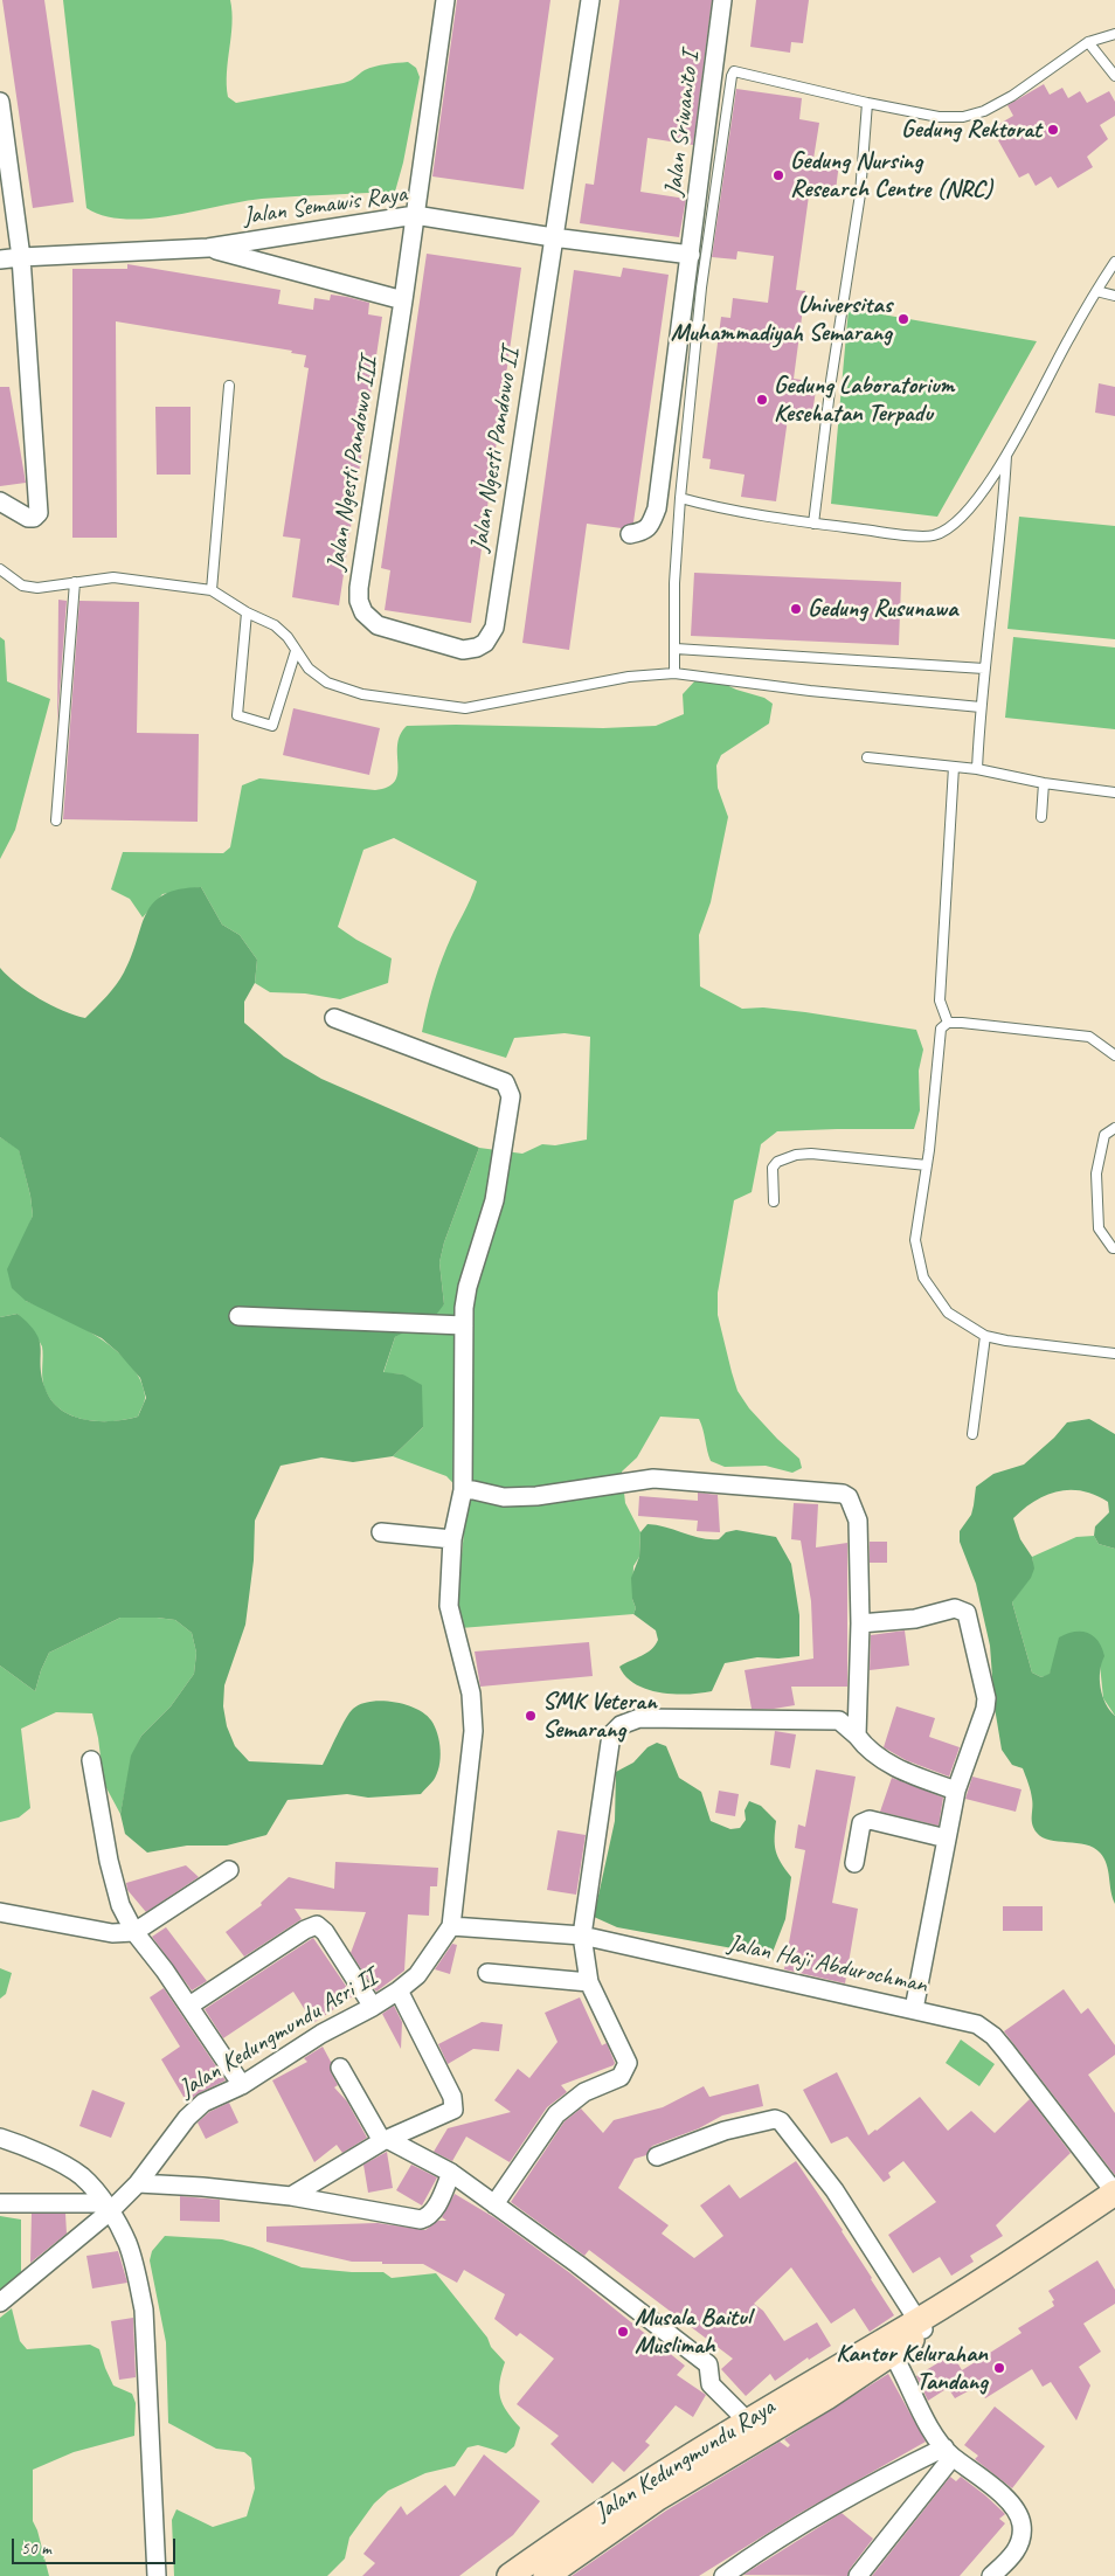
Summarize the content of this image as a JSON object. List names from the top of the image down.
{
  "streets": {
    "main road": ["Jalan Kedungmundu Raya"],
    "street": [
      "Jalan Sriwanito I",
      "Jalan Semawis Raya",
      "Jalan Ngesti Pandowo II",
      "Jalan Ngesti Pandowo III",
      "Jalan Haji Abdurochman",
      "Jalan Kedungmundu Asri II"
    ]
  },
  "crossings": [
    ["Jalan Sriwanito I", "Jalan Semawis Raya"],
    ["Jalan Semawis Raya", "Jalan Ngesti Pandowo II"],
    ["Jalan Semawis Raya", "Jalan Ngesti Pandowo III"],
    ["Jalan Ngesti Pandowo II", "Jalan Ngesti Pandowo III"],
    ["Jalan Haji Abdurochman", "Jalan Kedungmundu Asri II"]
  ],
  "places": [
    "Gedung Rektorat",
    "Gedung Nursing Research Centre (NRC)",
    "Universitas Muhammadiyah Semarang",
    "Gedung Laboratorium Kesehatan Terpadu",
    "Gedung Rusunawa",
    "SMK Veteran Semarang",
    "Musala Baitul Muslimah",
    "Kantor Kelurahan Tandang"
  ],
  "scale_bar": "50 m"
}
